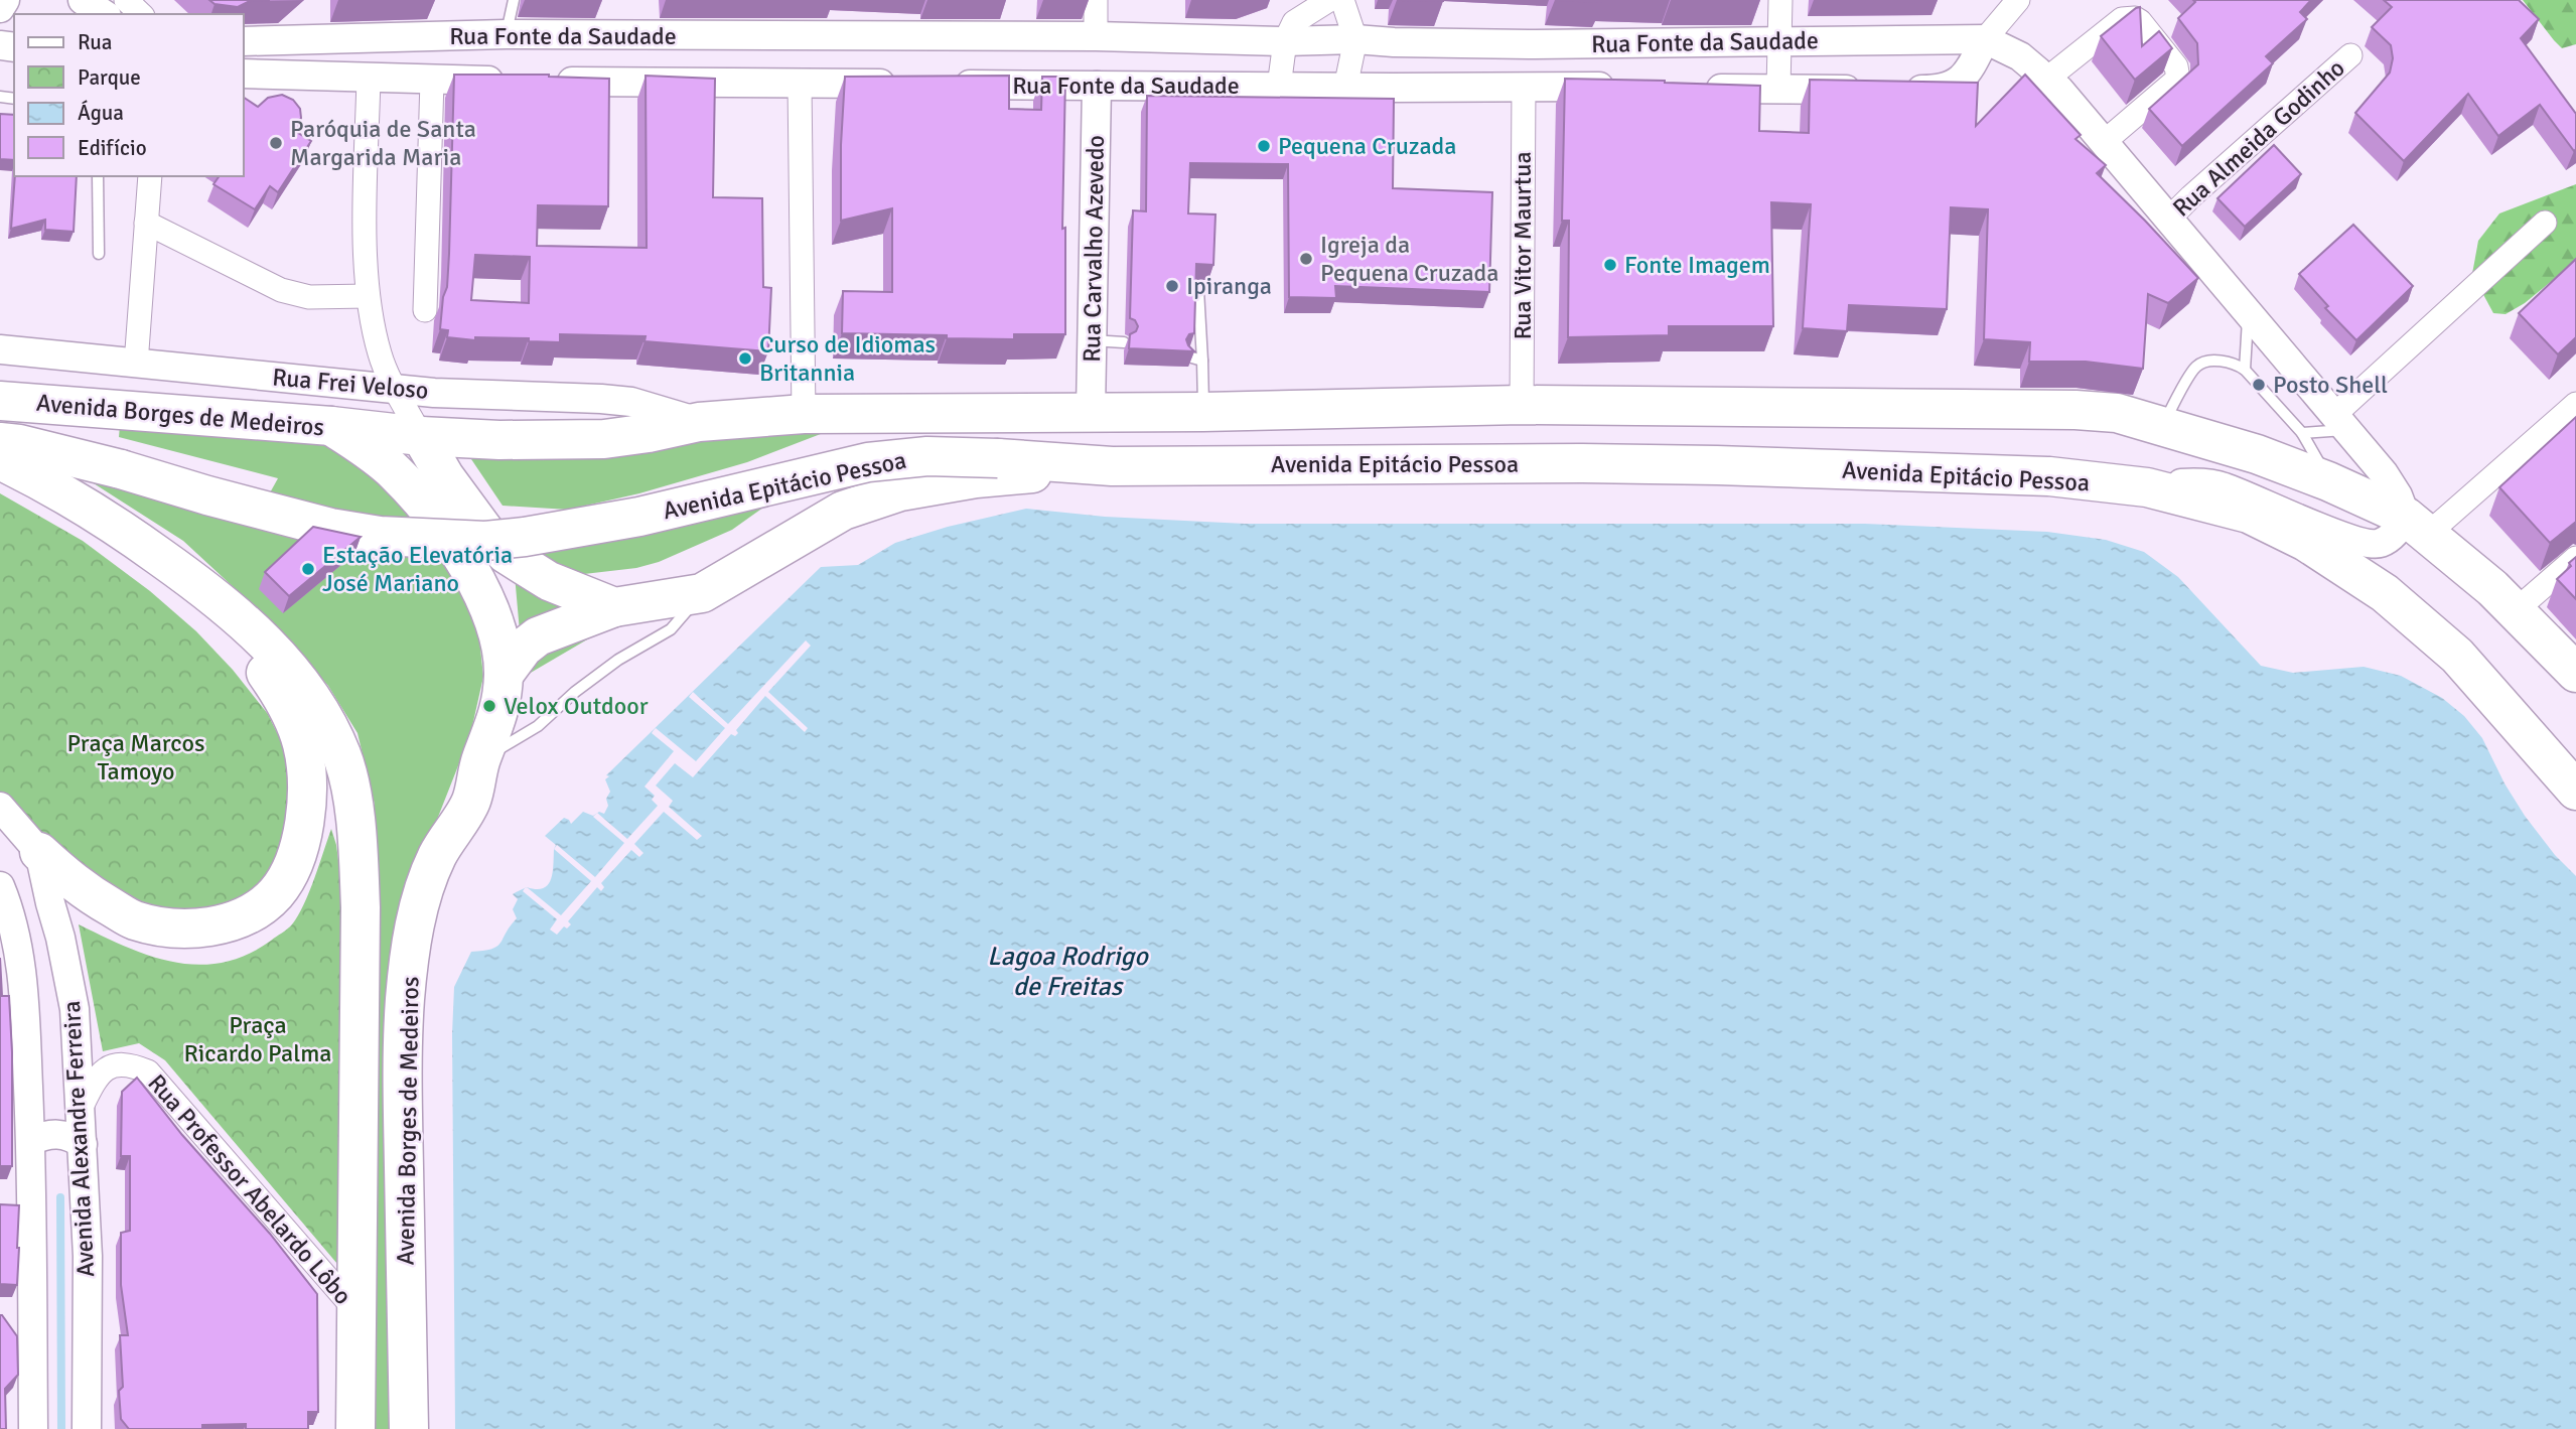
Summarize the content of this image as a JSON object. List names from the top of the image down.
{
  "streets": {
    "highway": ["Avenida Borges de Medeiros", "Avenida Epitácio Pessoa"],
    "street": [
      "Rua Fonte da Saudade",
      "Rua Almeida Godinho",
      "Rua Vitor Maurtua",
      "Rua Carvalho Azevedo",
      "Rua Frei Veloso",
      "Avenida Alexandre Ferreira",
      "Rua Professor Abelardo Lôbo"
    ]
  },
  "crossings": [
    ["Rua Fonte da Saudade", "Rua Almeida Godinho"],
    ["Rua Fonte da Saudade", "Rua Vitor Maurtua"],
    ["Rua Fonte da Saudade", "Rua Carvalho Azevedo"],
    ["Rua Fonte da Saudade", "Avenida Epitácio Pessoa"],
    ["Rua Vitor Maurtua", "Avenida Epitácio Pessoa"],
    ["Rua Carvalho Azevedo", "Avenida Epitácio Pessoa"],
    ["Rua Frei Veloso", "Avenida Epitácio Pessoa"],
    ["Avenida Borges de Medeiros", "Avenida Epitácio Pessoa"],
    ["Avenida Borges de Medeiros", "Rua Professor Abelardo Lôbo"],
    ["Avenida Alexandre Ferreira", "Rua Professor Abelardo Lôbo"]
  ],
  "water": ["Lagoa Rodrigo de Freitas"],
  "parks": ["Praça Marcos Tamoyo", "Praça Ricardo Palma"],
  "places": [
    "Paróquia de Santa Margarida Maria",
    "Pequena Cruzada",
    "Igreja da Pequena Cruzada",
    "Fonte Imagem",
    "Ipiranga",
    "Curso de Idiomas Britannia",
    "Posto Shell",
    "Estação Elevatória José Mariano",
    "Velox Outdoor"
  ],
  "legend": [
    "Rua",
    "Parque",
    "Água",
    "Edifício"
  ]
}
